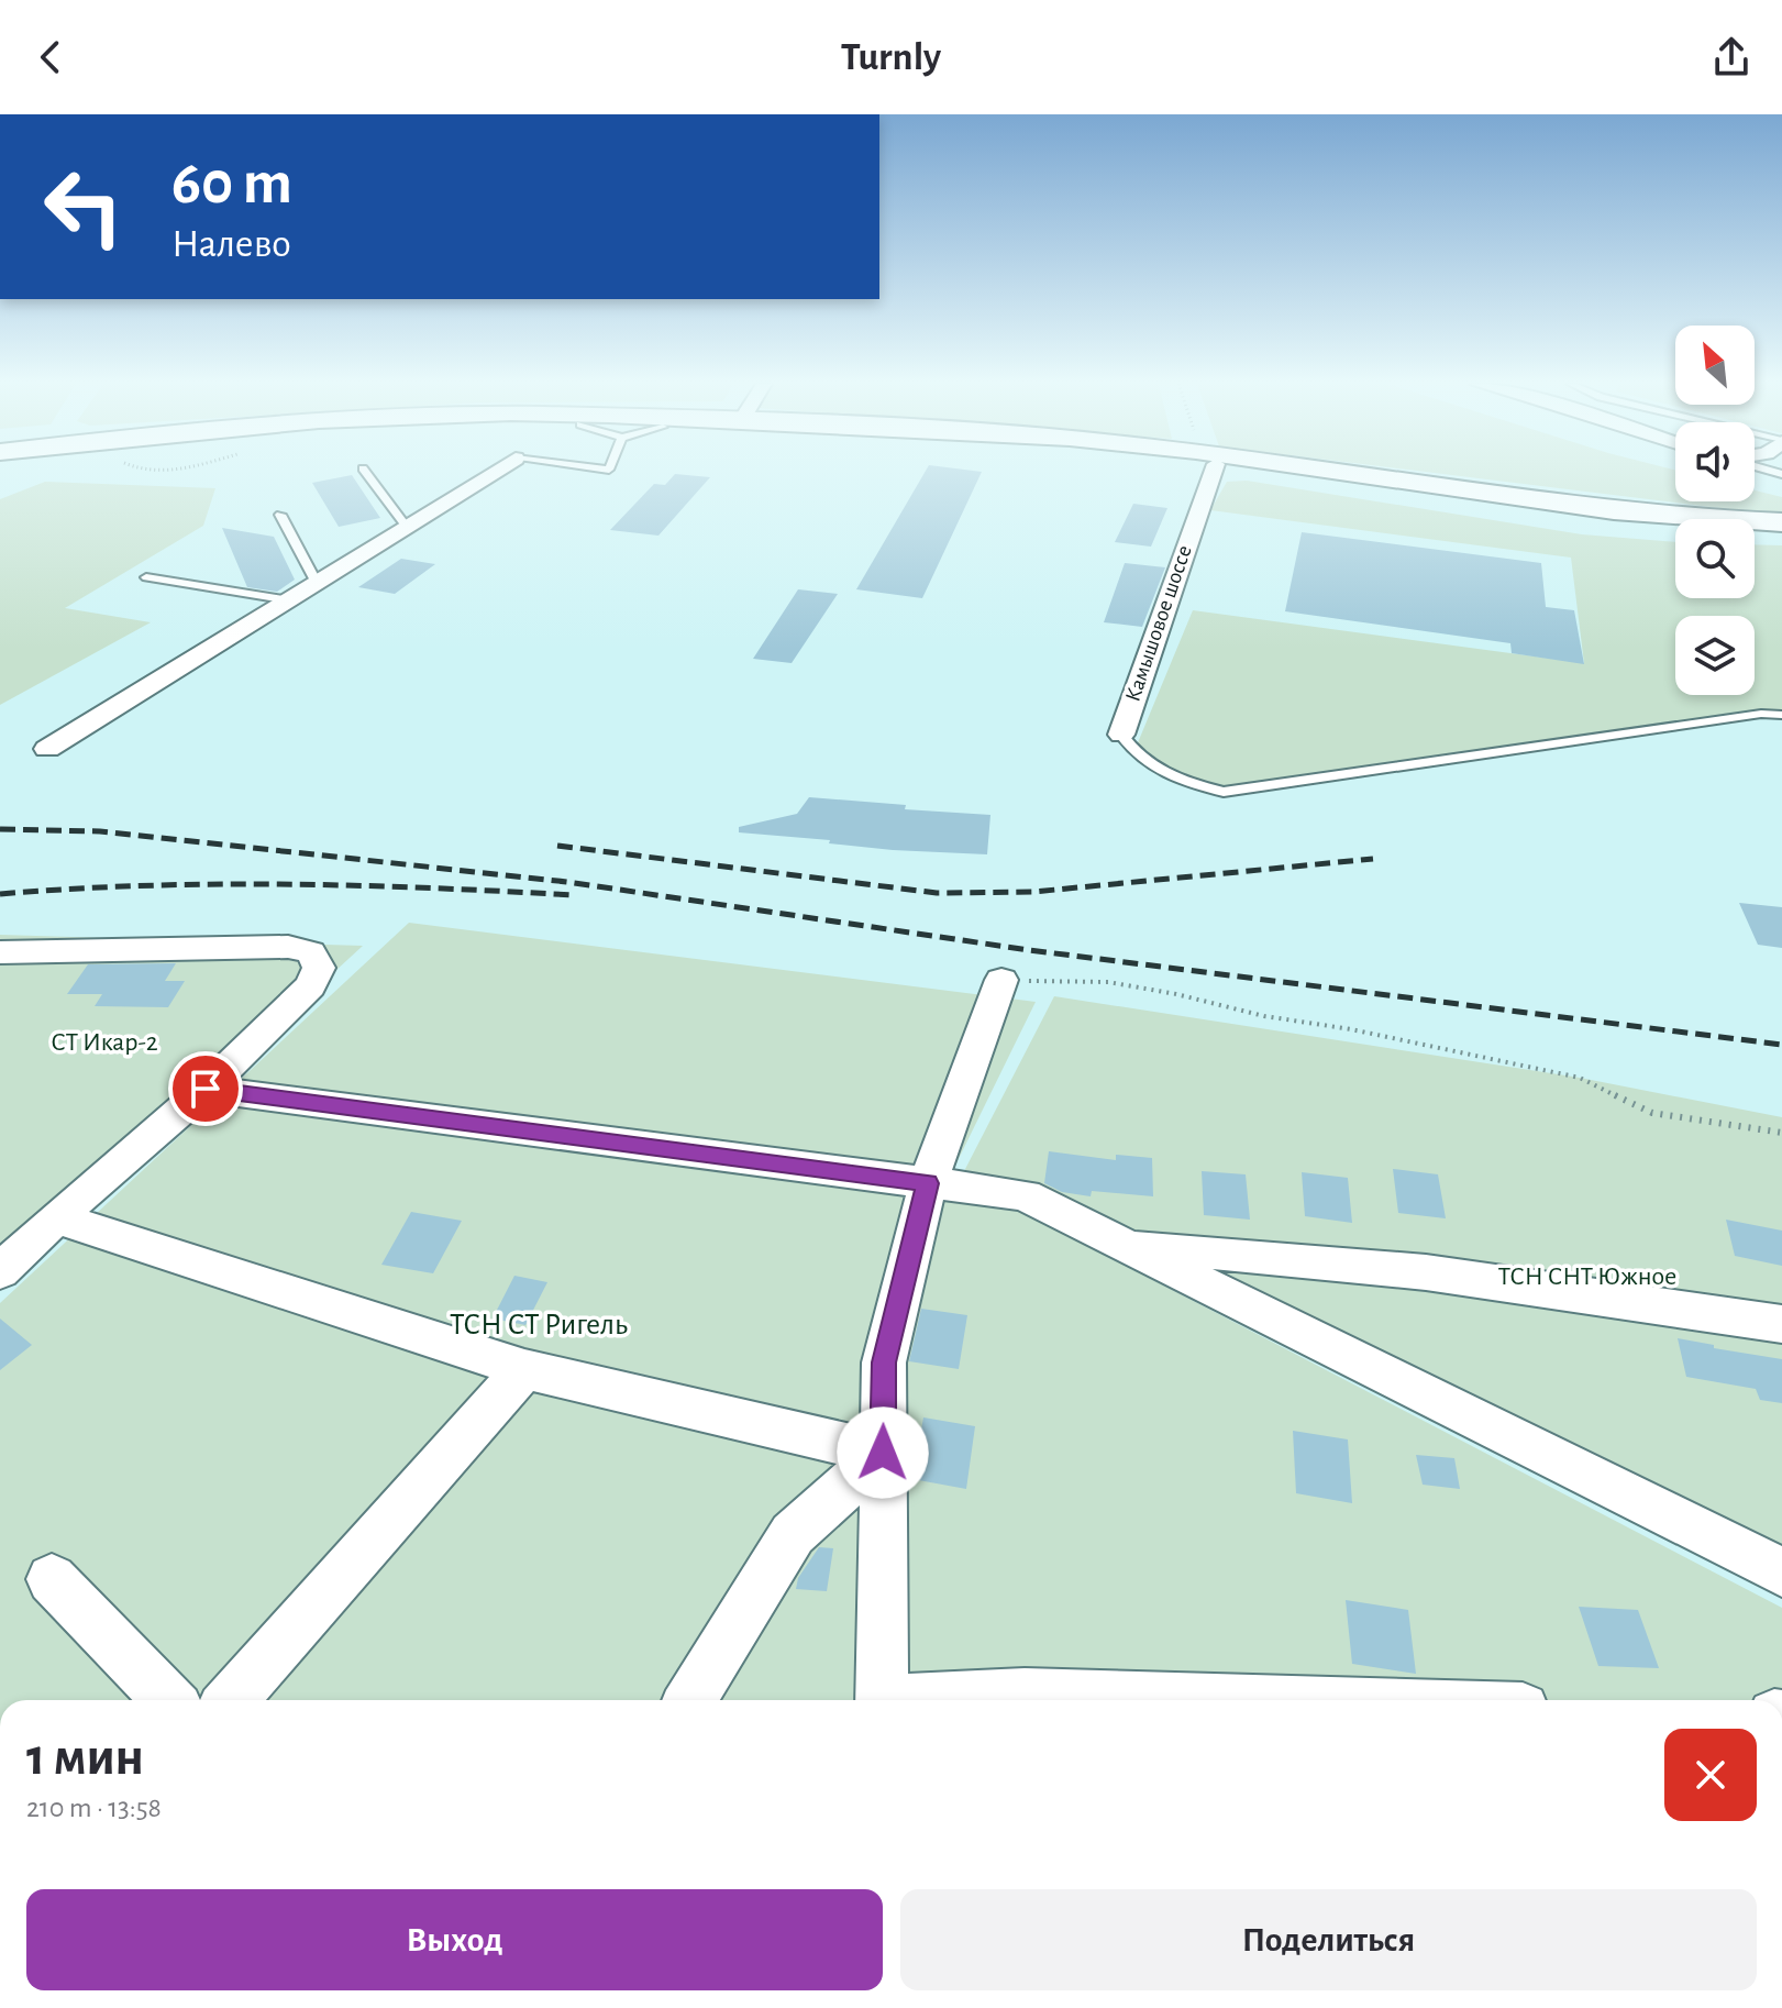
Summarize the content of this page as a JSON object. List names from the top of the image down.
{
  "streets": {
    "street": ["Камышовое шоссе"]
  },
  "parks": ["СТ Икар-2", "ТСН СНТ Южное", "ТСН СТ Ригель"],
  "north": "top left",
  "page": {
    "header": "Turnly",
    "turn": ["60 m", "Налево"],
    "heading": ["1 мин", "210 m · 13:58"],
    "buttons": ["Выход", "Поделиться"]
  }
}
